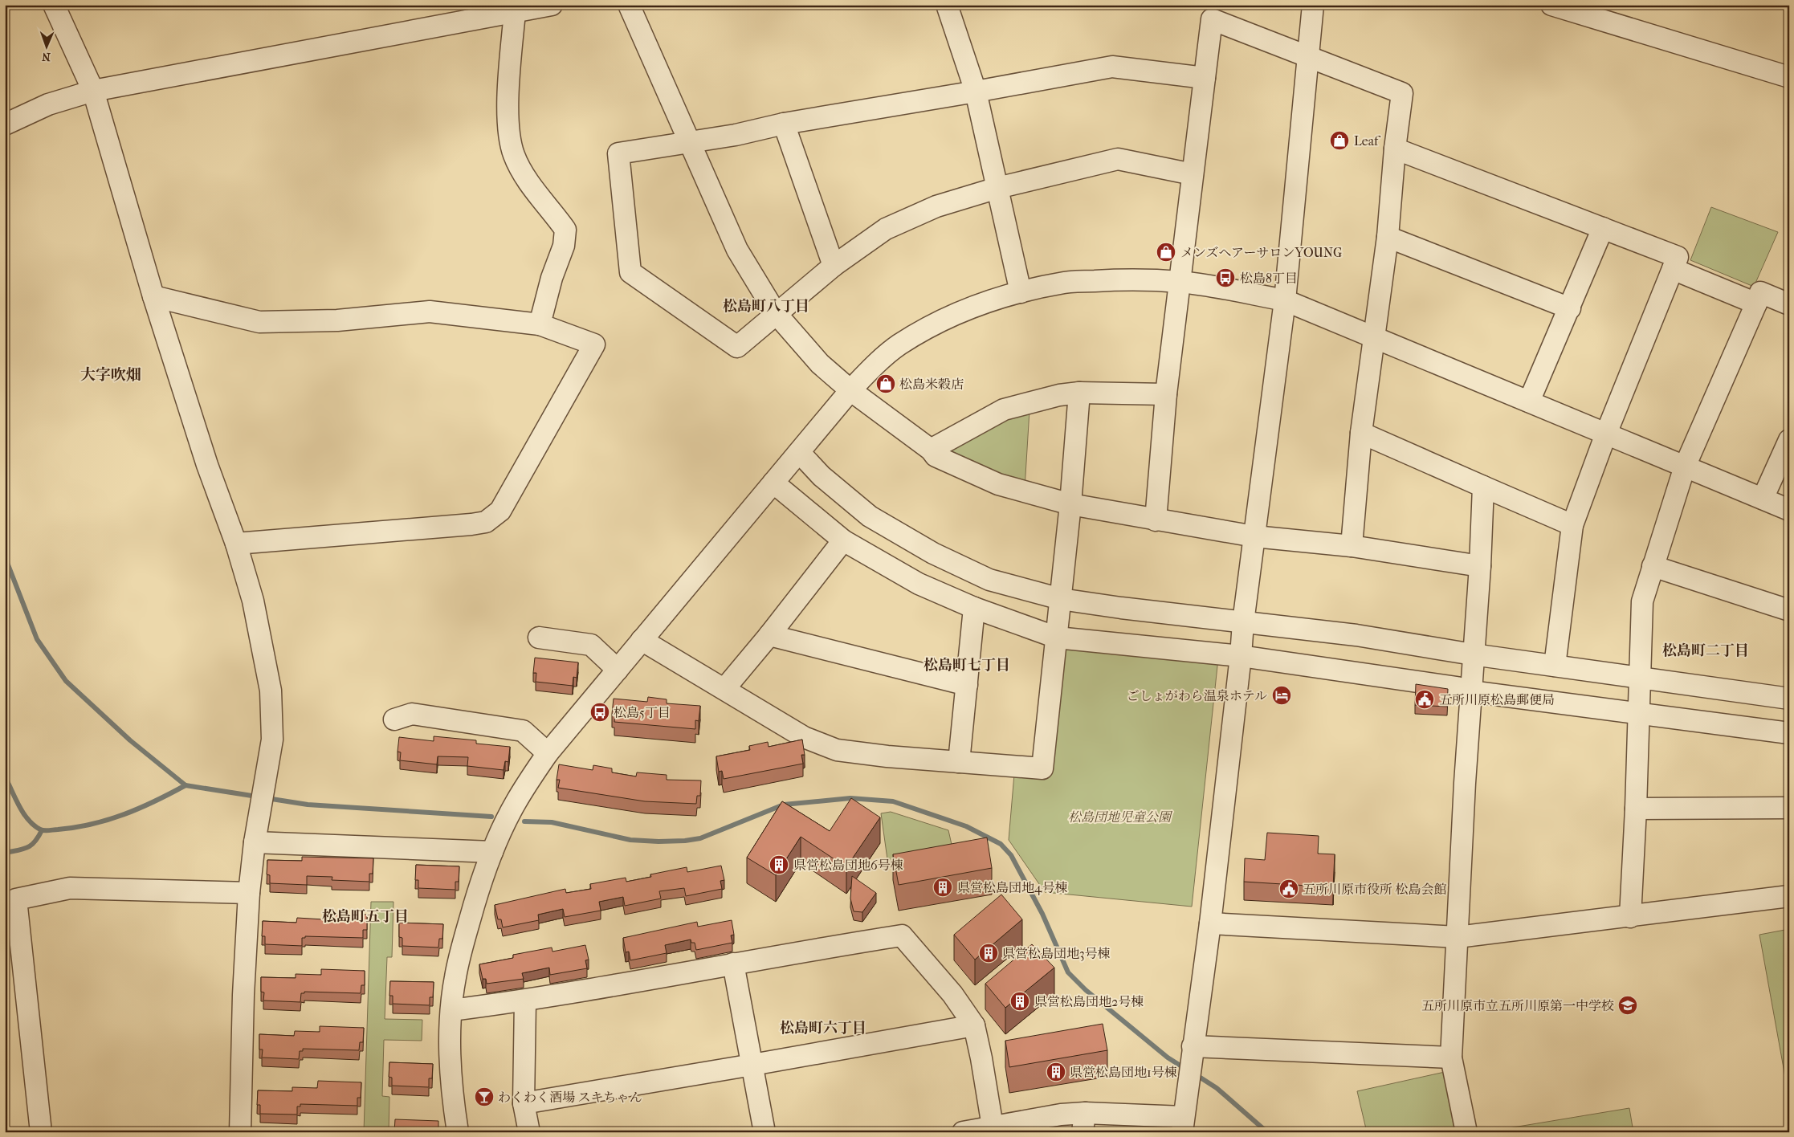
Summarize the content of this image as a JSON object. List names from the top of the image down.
{
  "districts": [
    "松島町八丁目",
    "大字吹畑",
    "松島町二丁目",
    "松島町七丁目",
    "松島町五丁目",
    "松島町六丁目"
  ],
  "parks": ["松島団地児童公園"],
  "places": {
    "shop": ["Leaf", "メンズヘアーサロンYOUNG", "松島米穀店"],
    "bus stop": ["松島8丁目", "松島5丁目"],
    "hotel": ["ごしょがわら温泉ホテル"],
    "public building": ["五所川原松島郵便局", "五所川原市役所 松島会館"],
    "building": [
      "県営松島団地6号棟",
      "県営松島団地4号棟",
      "県営松島団地3号棟",
      "県営松島団地2号棟",
      "県営松島団地1号棟"
    ],
    "school or university": ["五所川原市立五所川原第一中学校"],
    "bar": ["わくわく酒場 スキちゃん"]
  },
  "north": "bottom"
}
